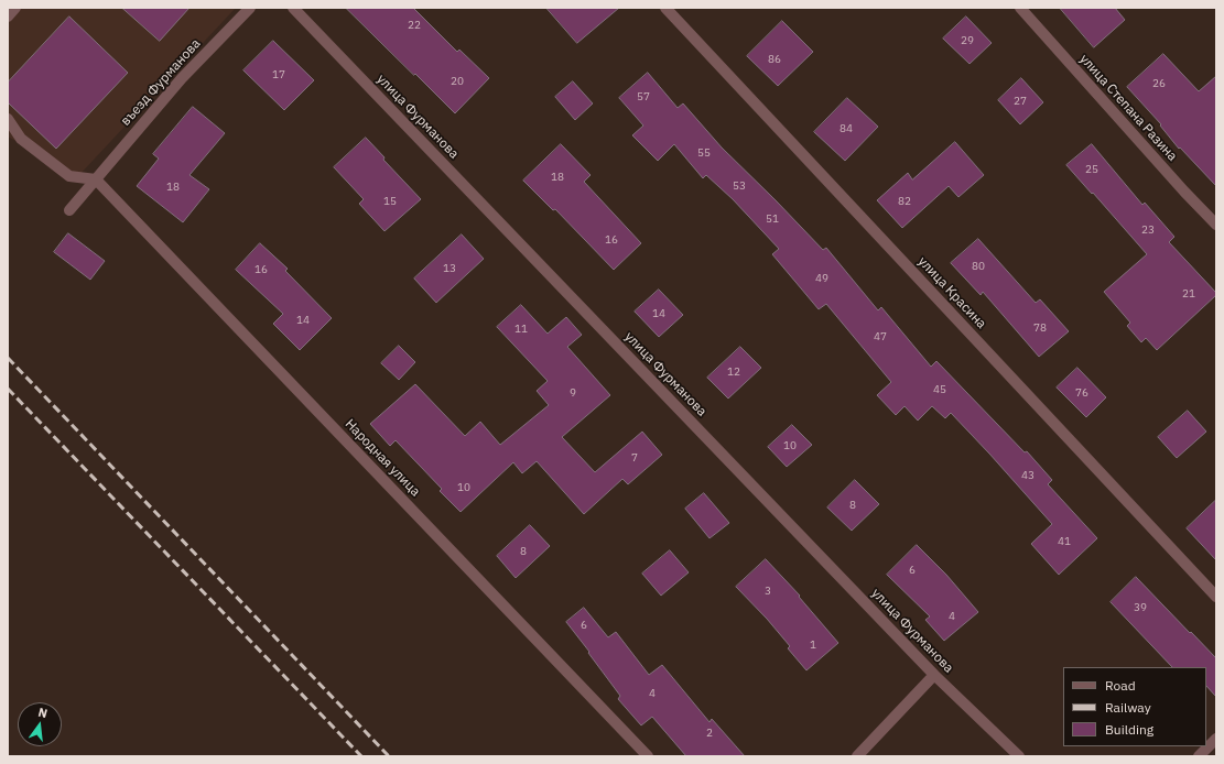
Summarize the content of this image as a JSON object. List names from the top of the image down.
{
  "streets": {
    "street": [
      "въезд Фурманова",
      "улица Степана Разина",
      "улица Фурманова",
      "улица Красина",
      "Народная улица"
    ]
  },
  "crossings": [
    ["въезд Фурманова", "Народная улица"]
  ],
  "house_numbers": [
    "22",
    "29",
    "86",
    "17",
    "20",
    "26",
    "57",
    "27",
    "84",
    "55",
    "25",
    "18",
    "53",
    "18",
    "15",
    "82",
    "51",
    "23",
    "16",
    "80",
    "13",
    "16",
    "49",
    "21",
    "14",
    "14",
    "78",
    "11",
    "47",
    "12",
    "45",
    "9",
    "76",
    "10",
    "7",
    "43",
    "10",
    "8",
    "41",
    "8",
    "6",
    "3",
    "39",
    "4",
    "6",
    "1",
    "4",
    "2"
  ],
  "legend": ["Road", "Railway", "Building"],
  "north": "top"
}
